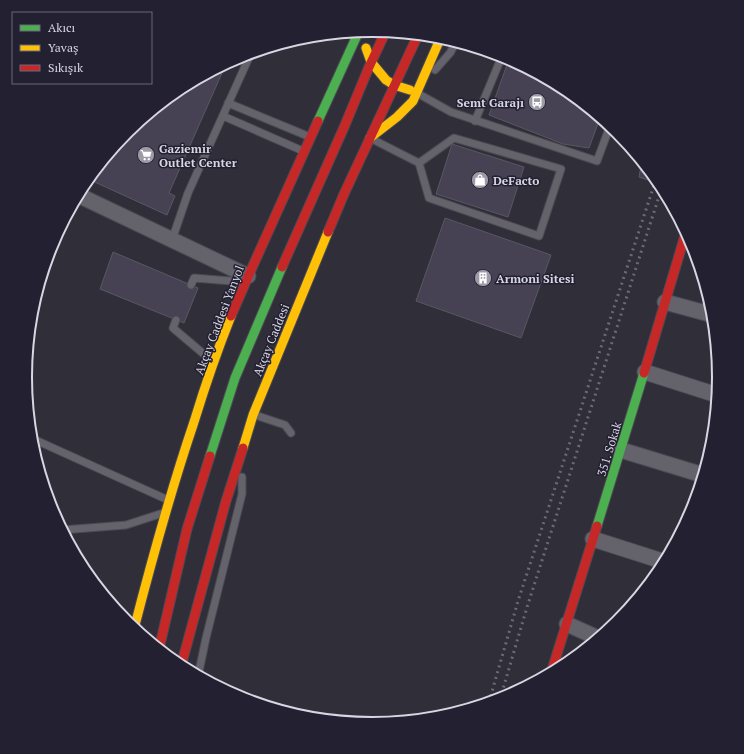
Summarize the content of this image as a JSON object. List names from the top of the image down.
{
  "streets": {
    "main road": ["Akçay Caddesi Yanyol", "Akçay Caddesi", "351. Sokak"]
  },
  "places": {
    "bus stop": ["Semt Garajı"],
    "supermarket": ["Gaziemir Outlet Center"],
    "shop": ["DeFacto"],
    "building": ["Armoni Sitesi"]
  },
  "legend": ["Akıcı", "Yavaş", "Sıkışık"]
}
